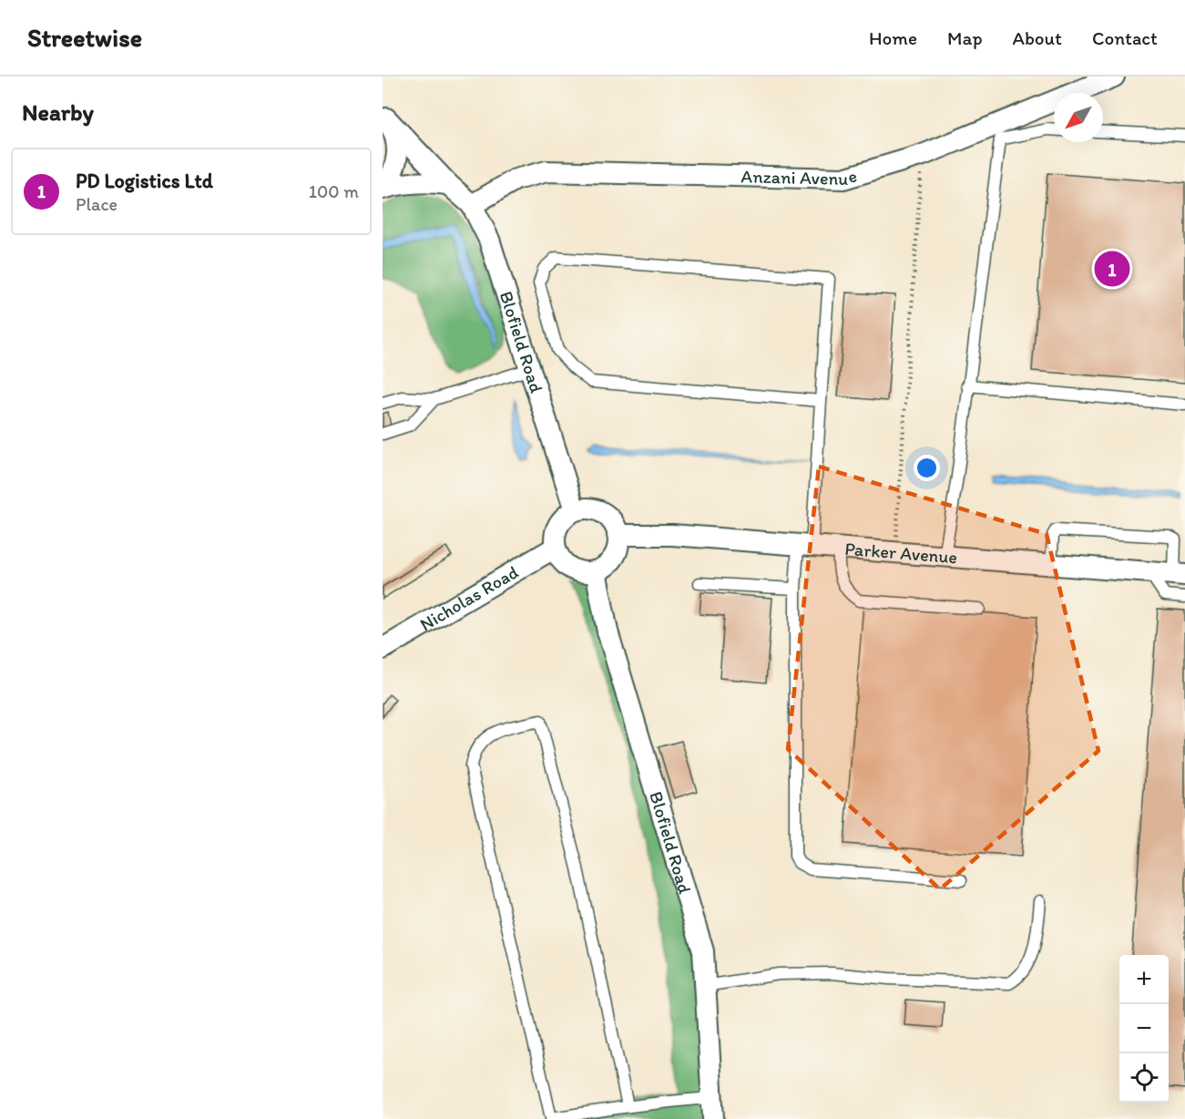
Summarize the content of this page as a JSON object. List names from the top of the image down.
{
  "streets": {
    "street": [
      "Anzani Avenue",
      "Blofield Road",
      "Parker Avenue",
      "Nicholas Road"
    ]
  },
  "crossings": [
    ["Anzani Avenue", "Blofield Road"],
    ["Blofield Road", "Parker Avenue"],
    ["Blofield Road", "Nicholas Road"],
    ["Parker Avenue", "Nicholas Road"]
  ],
  "north": "bottom left",
  "page": {
    "header": "Streetwise",
    "nav": [
      "Home",
      "Map",
      "About",
      "Contact"
    ],
    "heading": "Nearby",
    "list": [
      {
        "mark": "1",
        "name": "PD Logistics Ltd",
        "note": "Place",
        "value": "100 m"
      }
    ],
    "pins": "1",
    "map_buttons": ["+", "−"]
  }
}
